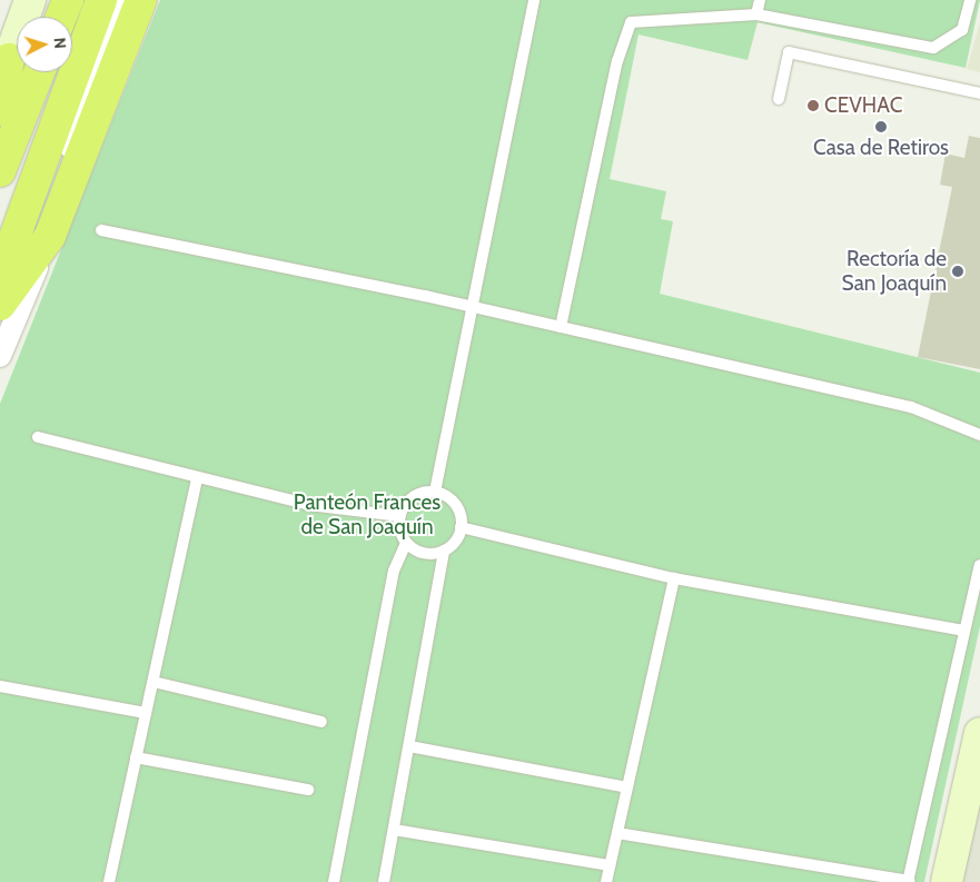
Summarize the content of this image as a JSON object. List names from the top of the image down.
{
  "parks": ["Panteón Frances de San Joaquín"],
  "places": ["CEVHAC", "Casa de Retiros", "Rectoría de San Joaquín"],
  "north": "right"
}
